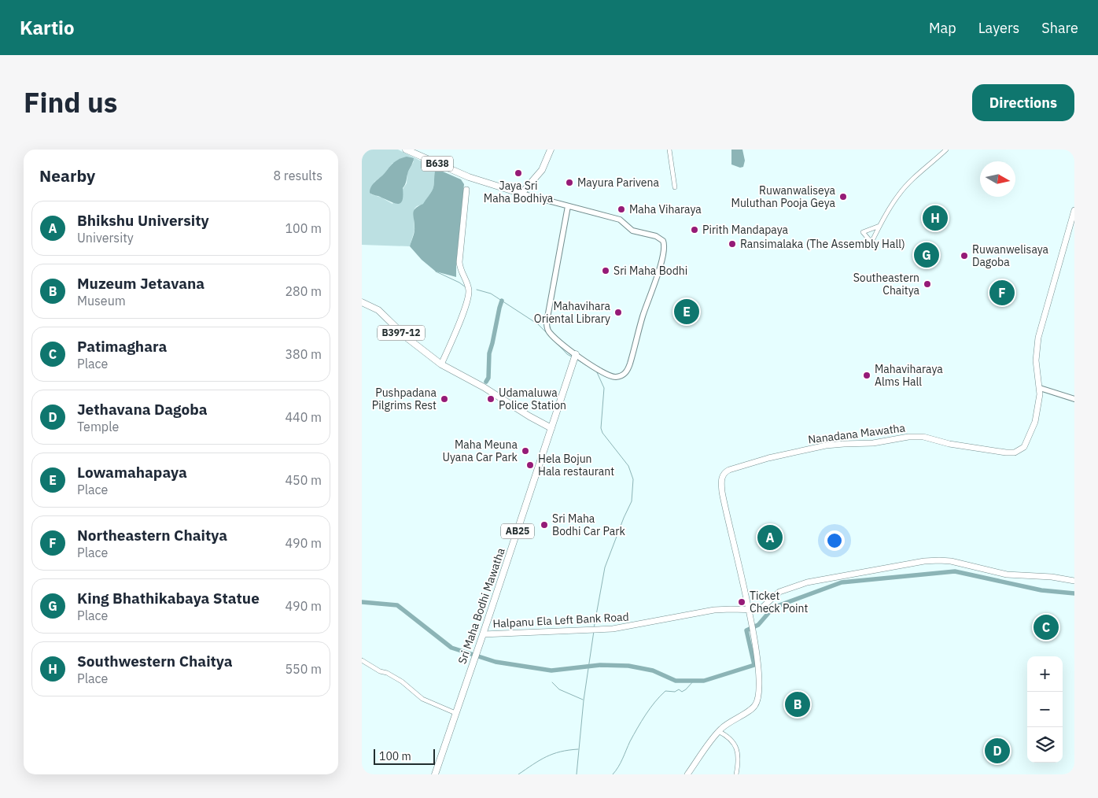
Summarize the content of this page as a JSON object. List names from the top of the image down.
{
  "streets": {
    "main road": [
      "B638",
      "B397-12",
      "Nanadana Mawatha",
      "AB25",
      "Sri Maha Bodhi Mawatha",
      "Halpanu Ela Left Bank Road"
    ]
  },
  "crossings": [
    ["B397-12", "Sri Maha Bodhi Mawatha"],
    ["Nanadana Mawatha", "Halpanu Ela Left Bank Road"],
    ["Sri Maha Bodhi Mawatha", "Halpanu Ela Left Bank Road"]
  ],
  "places": [
    "Jaya Sri Maha Bodhiya",
    "Mayura Parivena",
    "Ruwanwaliseya Muluthan Pooja Geya",
    "Maha Viharaya",
    "Pirith Mandapaya",
    "Ransimalaka (The Assembly Hall)",
    "Ruwanwelisaya Dagoba",
    "Sri Maha Bodhi",
    "Southeastern Chaitya",
    "Mahavihara Oriental Library",
    "Mahaviharaya Alms Hall",
    "Pushpadana Pilgrims Rest",
    "Udamaluwa Police Station",
    "Maha Meuna Uyana Car Park",
    "Hela Bojun Hala restaurant",
    "Sri Maha Bodhi Car Park",
    "Ticket Check Point"
  ],
  "scale_bar": "100 m",
  "north": "right",
  "page": {
    "header": "Kartio",
    "nav": ["Map", "Layers", "Share"],
    "title": "Find us",
    "buttons": "Directions",
    "heading": ["Nearby", "8 results"],
    "list": [
      {
        "mark": "A",
        "name": "Bhikshu University",
        "note": "University",
        "value": "100 m"
      },
      {
        "mark": "B",
        "name": "Muzeum Jetavana",
        "note": "Museum",
        "value": "280 m"
      },
      {
        "mark": "C",
        "name": "Patimaghara",
        "note": "Place",
        "value": "380 m"
      },
      {
        "mark": "D",
        "name": "Jethavana Dagoba",
        "note": "Temple",
        "value": "440 m"
      },
      {
        "mark": "E",
        "name": "Lowamahapaya",
        "note": "Place",
        "value": "450 m"
      },
      {
        "mark": "F",
        "name": "Northeastern Chaitya",
        "note": "Place",
        "value": "490 m"
      },
      {
        "mark": "G",
        "name": "King Bhathikabaya Statue",
        "note": "Place",
        "value": "490 m"
      },
      {
        "mark": "H",
        "name": "Southwestern Chaitya",
        "note": "Place",
        "value": "550 m"
      }
    ],
    "pins": [
      "H",
      "G",
      "F",
      "E",
      "A",
      "C",
      "B",
      "D"
    ],
    "map_buttons": ["+", "−"],
    "scale": "100 m"
  }
}
